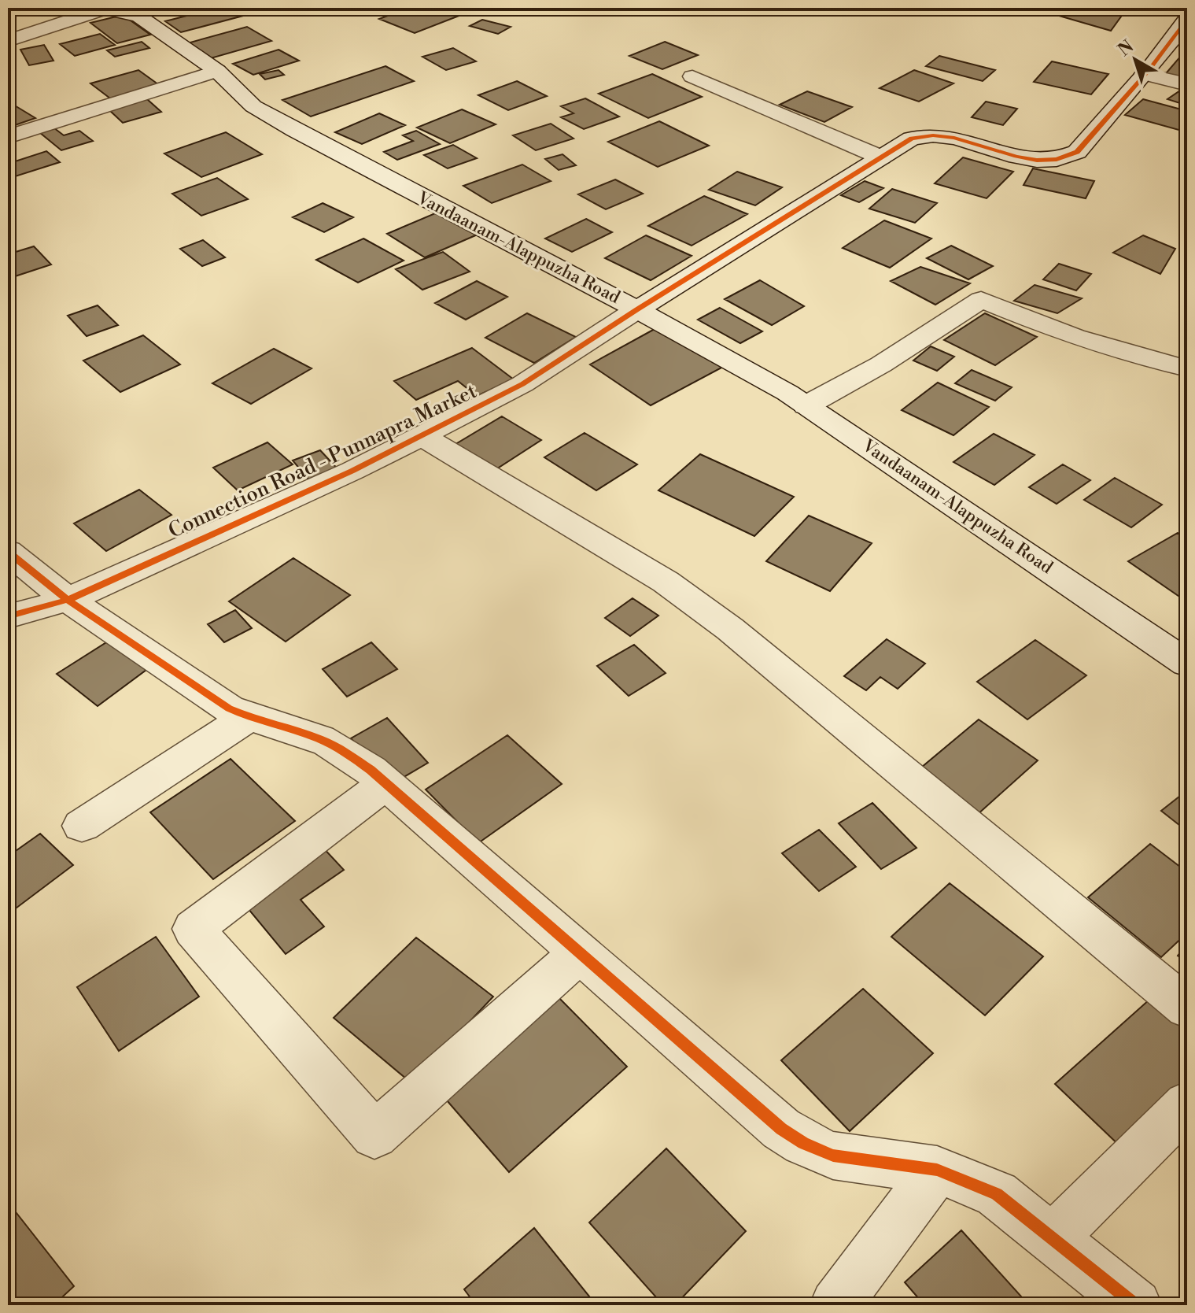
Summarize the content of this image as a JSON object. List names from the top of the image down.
{
  "streets": {
    "street": ["Vandaanam-Alappuzha Road", "Connection Road - Punnapra Market"]
  },
  "crossings": [
    ["Vandaanam-Alappuzha Road", "Connection Road - Punnapra Market"]
  ],
  "north": "top left"
}
